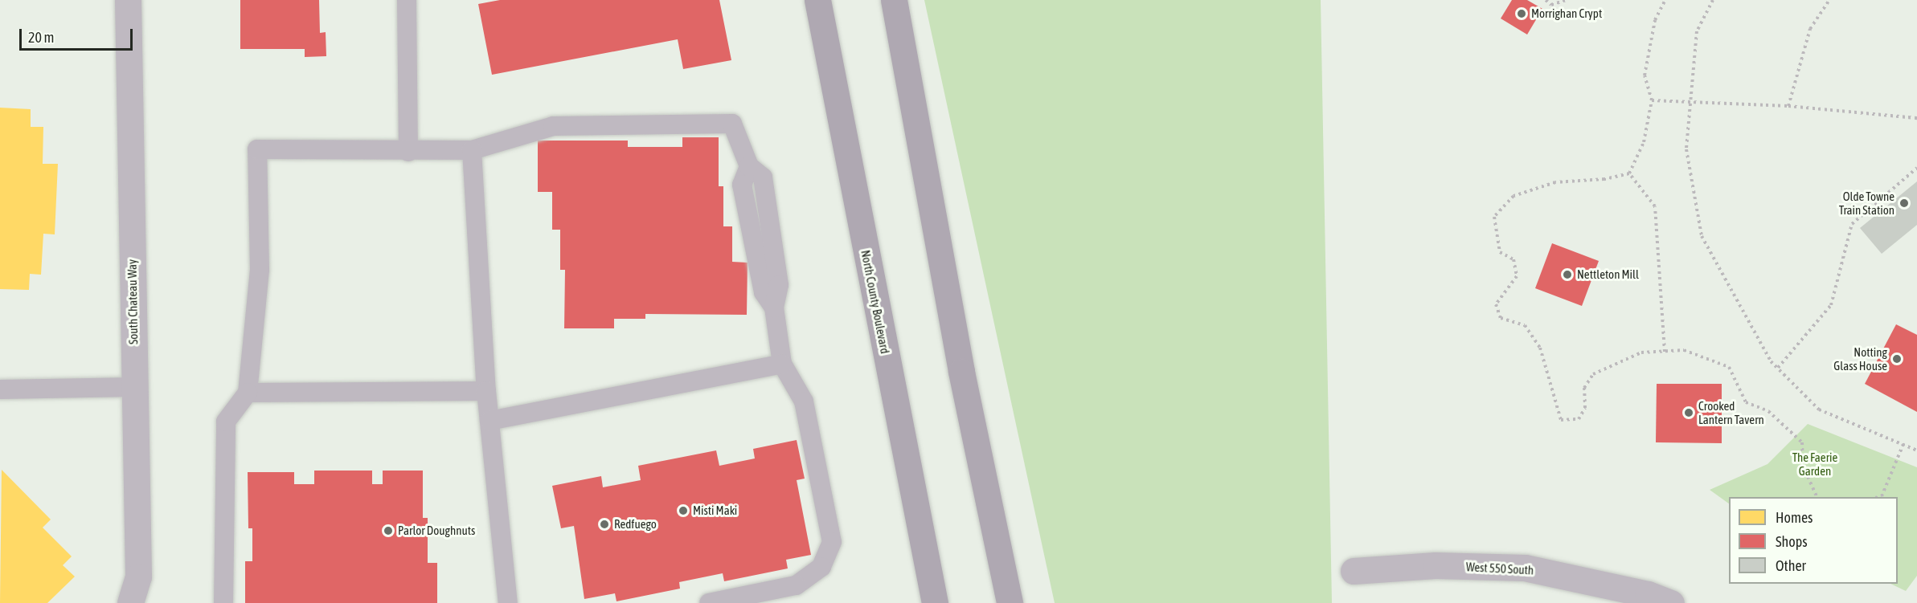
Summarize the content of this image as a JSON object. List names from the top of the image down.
{
  "streets": {
    "main road": ["North County Boulevard"],
    "street": ["South Chateau Way", "West 550 South"]
  },
  "parks": ["The Faerie Garden"],
  "places": [
    "Morrighan Crypt",
    "Olde Towne Train Station",
    "Nettleton Mill",
    "Notting Glass House",
    "Crooked Lantern Tavern",
    "Misti Maki",
    "Redfuego",
    "Parlor Doughnuts"
  ],
  "legend": ["Homes", "Shops", "Other"],
  "scale_bar": "20 m"
}
